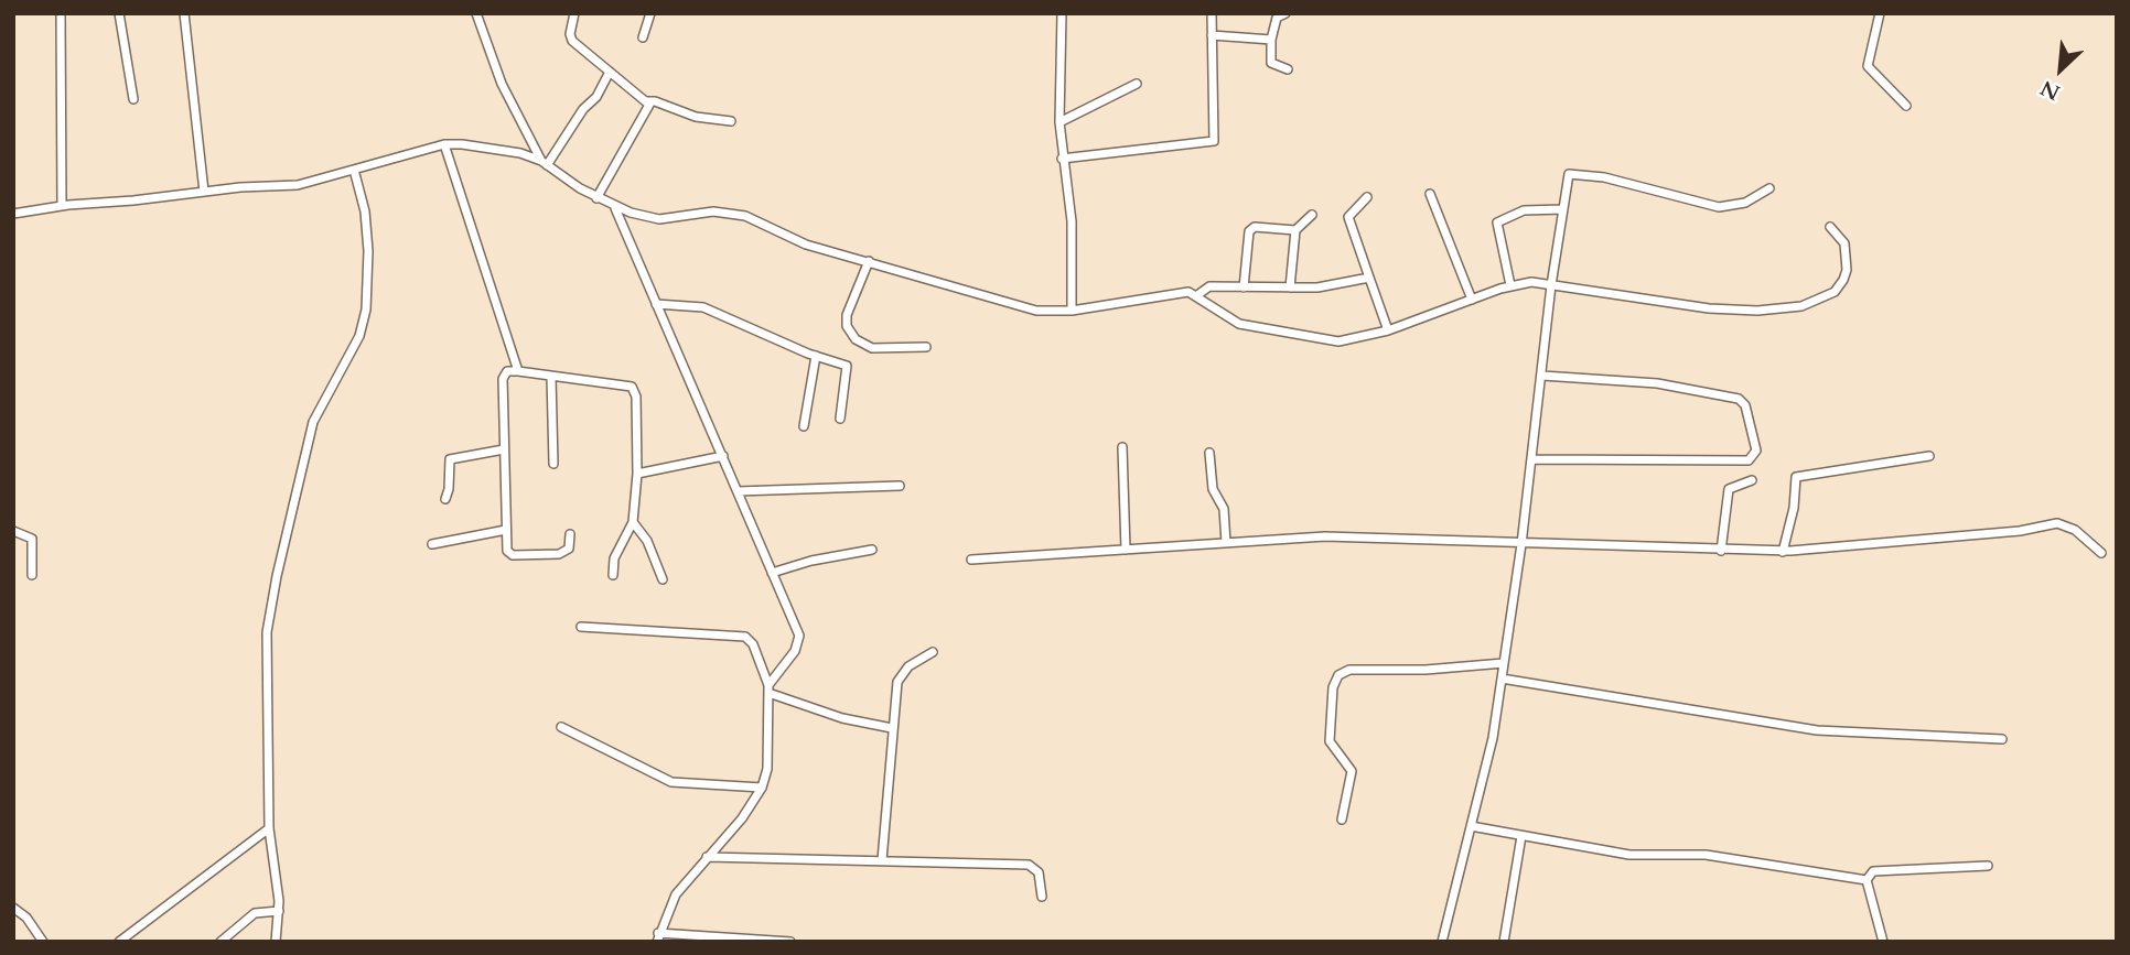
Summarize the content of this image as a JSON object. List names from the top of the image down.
{
  "north": "bottom left"
}
